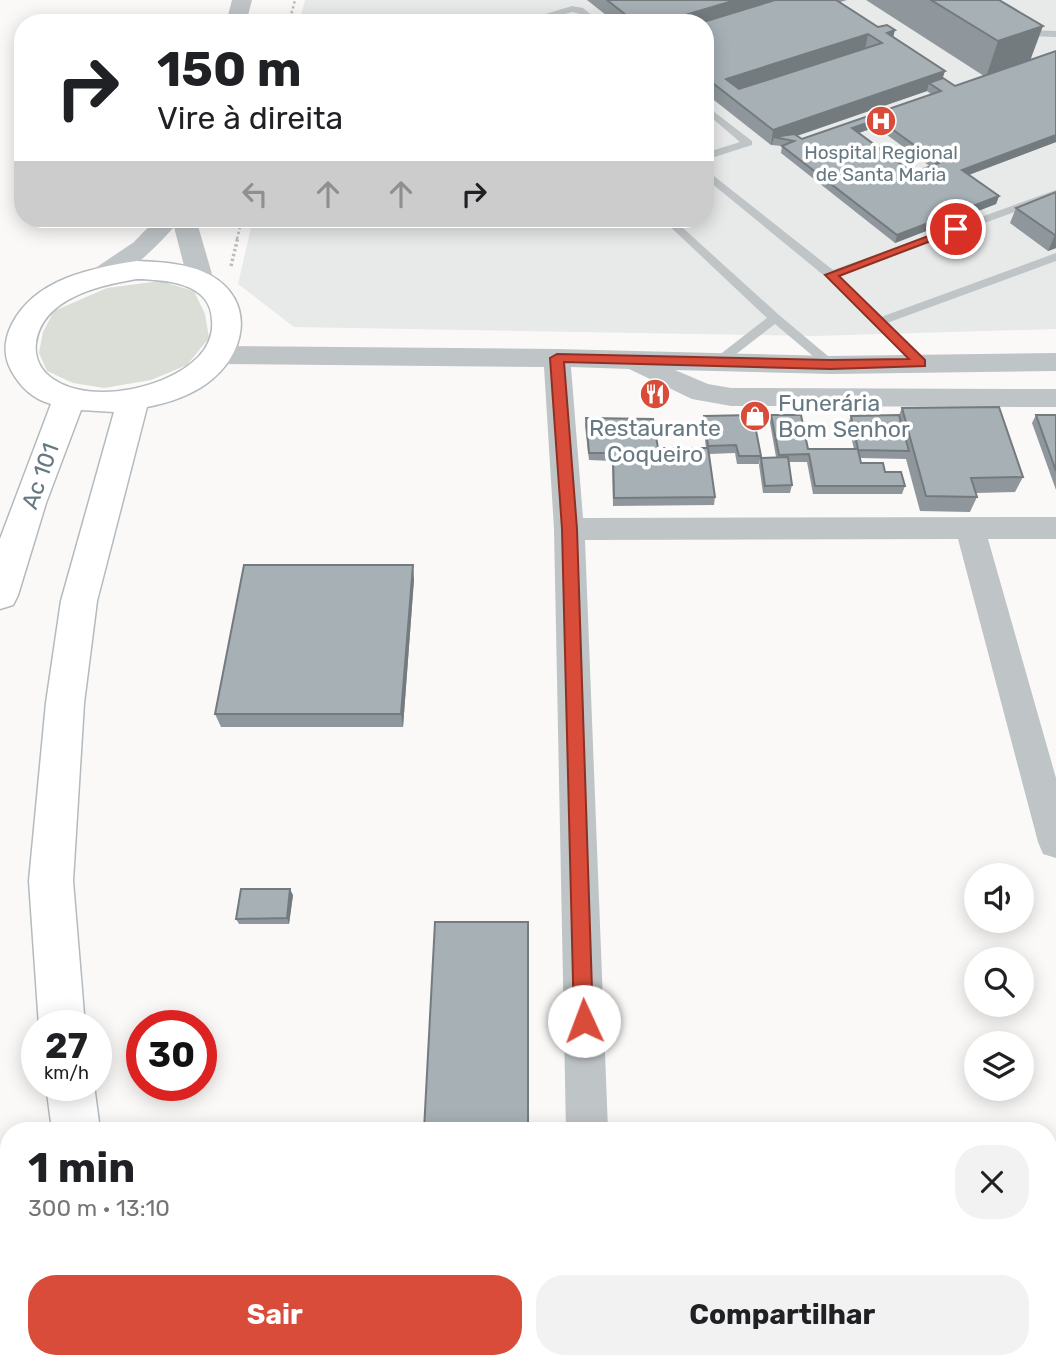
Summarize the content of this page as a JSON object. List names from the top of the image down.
{
  "streets": {
    "street": ["Ac 101"]
  },
  "places": {
    "hospital": ["Hospital Regional de Santa Maria"],
    "restaurant": ["Restaurante Coqueiro"],
    "shop": ["Funerária Bom Senhor"]
  },
  "page": {
    "turn": ["150 m", "Vire à direita"],
    "speed": "27 km/h",
    "limit": "30",
    "heading": ["1 min", "300 m · 13:10"],
    "buttons": ["Sair", "Compartilhar"]
  }
}
